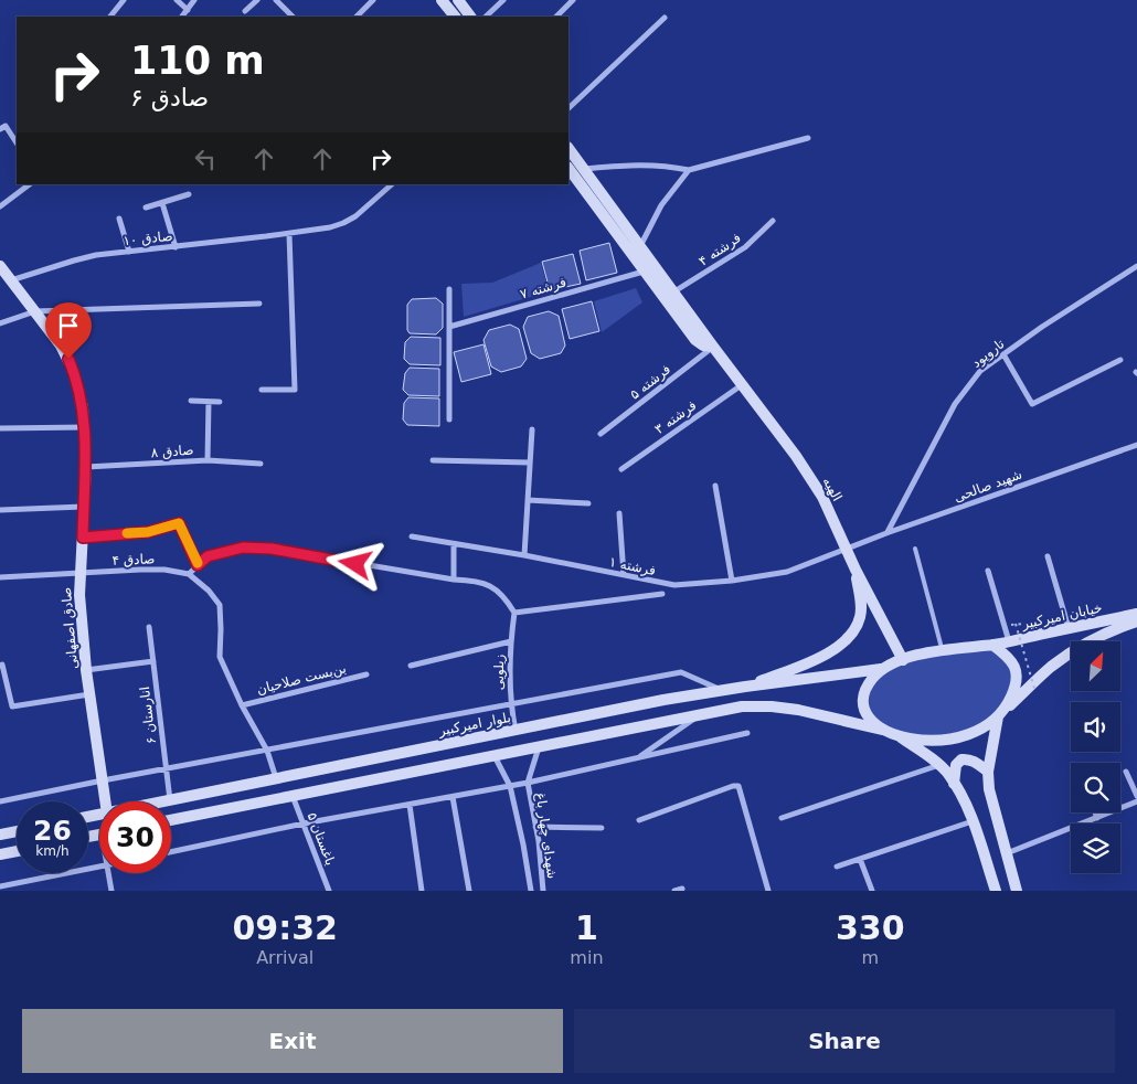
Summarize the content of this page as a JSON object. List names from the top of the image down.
{
  "streets": {
    "main road": [
      "الهیه",
      "خیابان امیرکبیر",
      "صادق اصفهانی",
      "بلوار امیرکبیر"
    ],
    "street": [
      "صادق ۱۰",
      "فرشته ۴",
      "فرشته ۷",
      "تاروپود",
      "فرشته ۵",
      "فرشته ۳",
      "صادق ۸",
      "شهید صالحی",
      "صادق ۴",
      "فرشته ۱",
      "زیلویی",
      "بن‌بست صلاحیان",
      "انارستان ۶",
      "شهدای چهار باغ",
      "باغستان ۵"
    ]
  },
  "crossings": [
    ["صادق ۱۰", "صادق اصفهانی"],
    ["فرشته ۴", "الهیه"],
    ["فرشته ۷", "الهیه"],
    ["تاروپود", "شهید صالحی"],
    ["فرشته ۵", "الهیه"],
    ["فرشته ۳", "الهیه"],
    ["صادق ۸", "صادق اصفهانی"],
    ["شهید صالحی", "الهیه"],
    ["شهید صالحی", "فرشته ۱"],
    ["الهیه", "فرشته ۱"],
    ["الهیه", "خیابان امیرکبیر"],
    ["الهیه", "بلوار امیرکبیر"],
    ["صادق ۴", "صادق اصفهانی"],
    ["خیابان امیرکبیر", "بلوار امیرکبیر"],
    ["زیلویی", "بلوار امیرکبیر"],
    ["انارستان ۶", "بلوار امیرکبیر"]
  ],
  "north": "top right",
  "page": {
    "turn": ["110 m", "صادق ۶"],
    "speed": "26 km/h",
    "limit": "30",
    "eta": [
      "09:32",
      "Arrival",
      "1",
      "min",
      "330",
      "m"
    ],
    "buttons": ["Exit", "Share"]
  }
}
